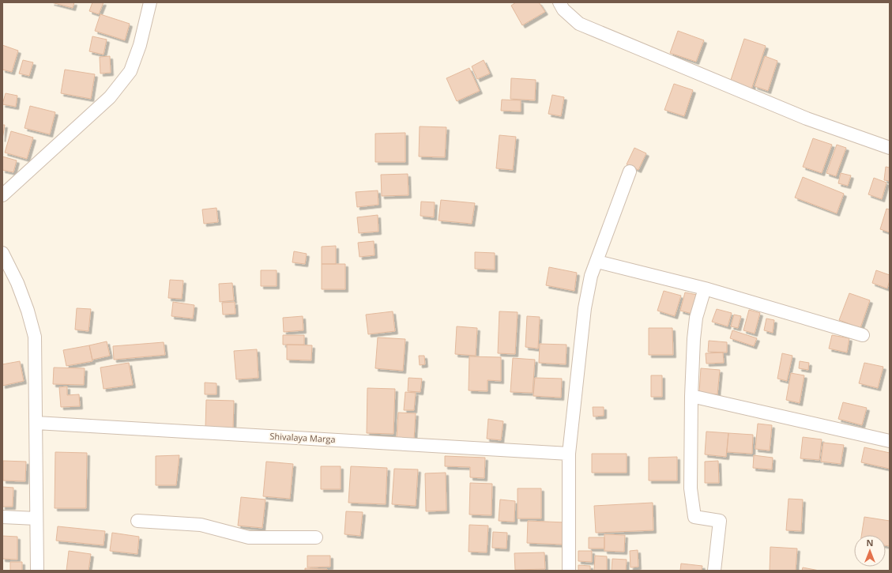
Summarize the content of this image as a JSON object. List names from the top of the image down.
{
  "streets": {
    "street": ["Shivalaya Marga"]
  },
  "north": "top"
}
